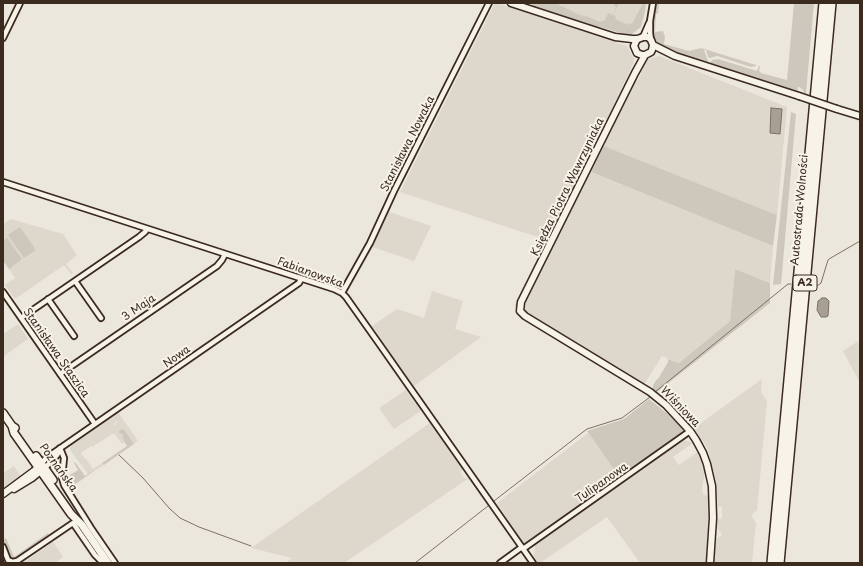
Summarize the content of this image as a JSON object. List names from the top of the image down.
{
  "streets": {
    "highway": ["Autostrada Wolności", "A2"],
    "main road": ["Poznańska"],
    "street": [
      "Stanisława Nowaka",
      "Księdza Piotra Wawrzyniaka",
      "Fabianowska",
      "3 Maja",
      "Stanisława Staszica",
      "Nowa",
      "Wiśniowa",
      "Tulipanowa"
    ]
  },
  "crossings": [
    ["Stanisława Nowaka", "Fabianowska"],
    ["Księdza Piotra Wawrzyniaka", "Wiśniowa"],
    ["Fabianowska", "3 Maja"],
    ["Fabianowska", "Nowa"],
    ["Fabianowska", "Tulipanowa"],
    ["3 Maja", "Stanisława Staszica"],
    ["Stanisława Staszica", "Nowa"],
    ["Nowa", "Poznańska"],
    ["Wiśniowa", "Tulipanowa"]
  ]
}
